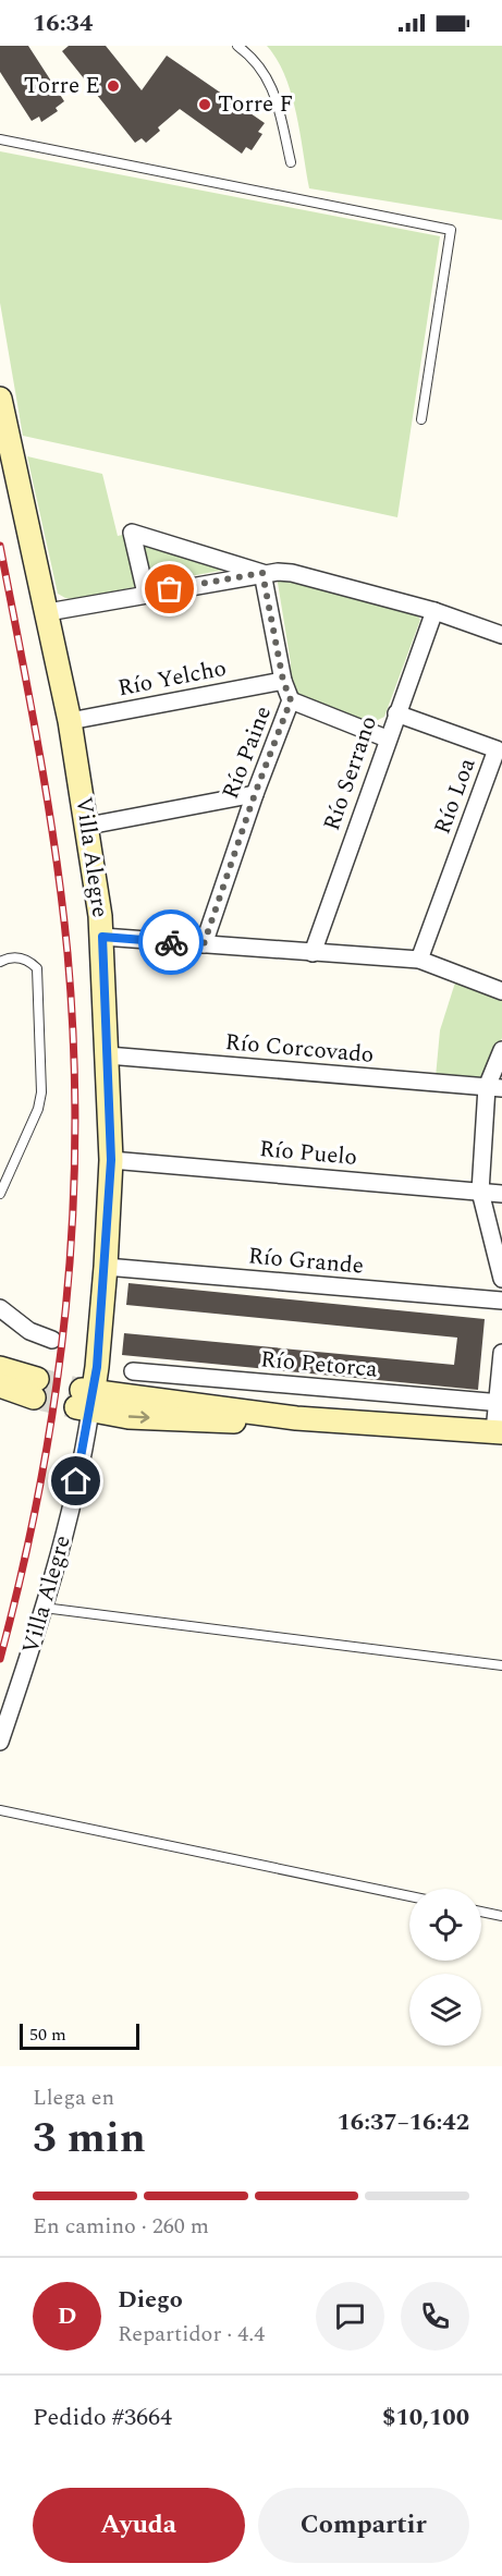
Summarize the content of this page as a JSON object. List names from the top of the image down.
{
  "streets": {
    "main road": ["Villa Alegre"],
    "street": [
      "Río Yelcho",
      "Río Paine",
      "Río Serrano",
      "Río Loa",
      "Río Corcovado",
      "Río Puelo",
      "Río Grande",
      "Río Petorca"
    ]
  },
  "crossings": [
    ["Río Yelcho", "Río Paine"],
    ["Río Yelcho", "Villa Alegre"],
    ["Río Serrano", "Río Loa"],
    ["Villa Alegre", "Río Corcovado"],
    ["Villa Alegre", "Río Puelo"],
    ["Villa Alegre", "Río Grande"]
  ],
  "places": ["Torre E", "Torre F"],
  "scale_bar": "50 m",
  "page": {
    "status": "16:34",
    "scale": "50 m",
    "heading": ["3 min", "Llega en", "16:37–16:42"],
    "panel": [
      "Diego",
      "Repartidor · 4.4",
      "Pedido #3664",
      "$10,100"
    ],
    "bar": "En camino · 260 m",
    "round": "D",
    "buttons": ["Ayuda", "Compartir"]
  }
}
